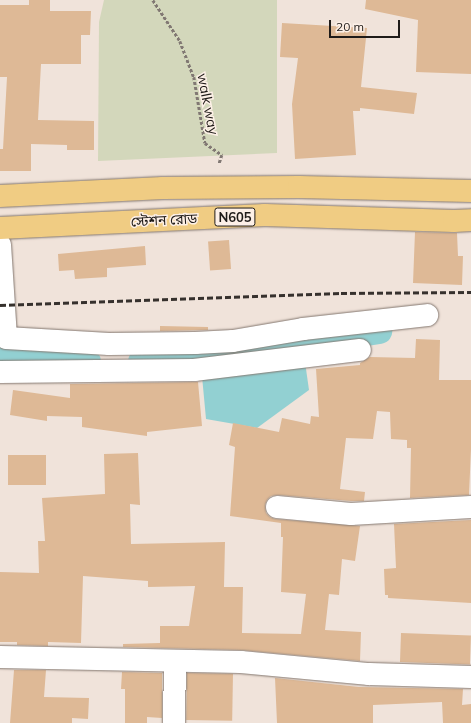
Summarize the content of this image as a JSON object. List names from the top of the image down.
{
  "streets": {
    "highway": ["N605", "স্টেশন রোড"],
    "path": ["walk way"]
  },
  "crossings": [
    ["walk way", "N605"]
  ],
  "scale_bar": "20 m"
}
